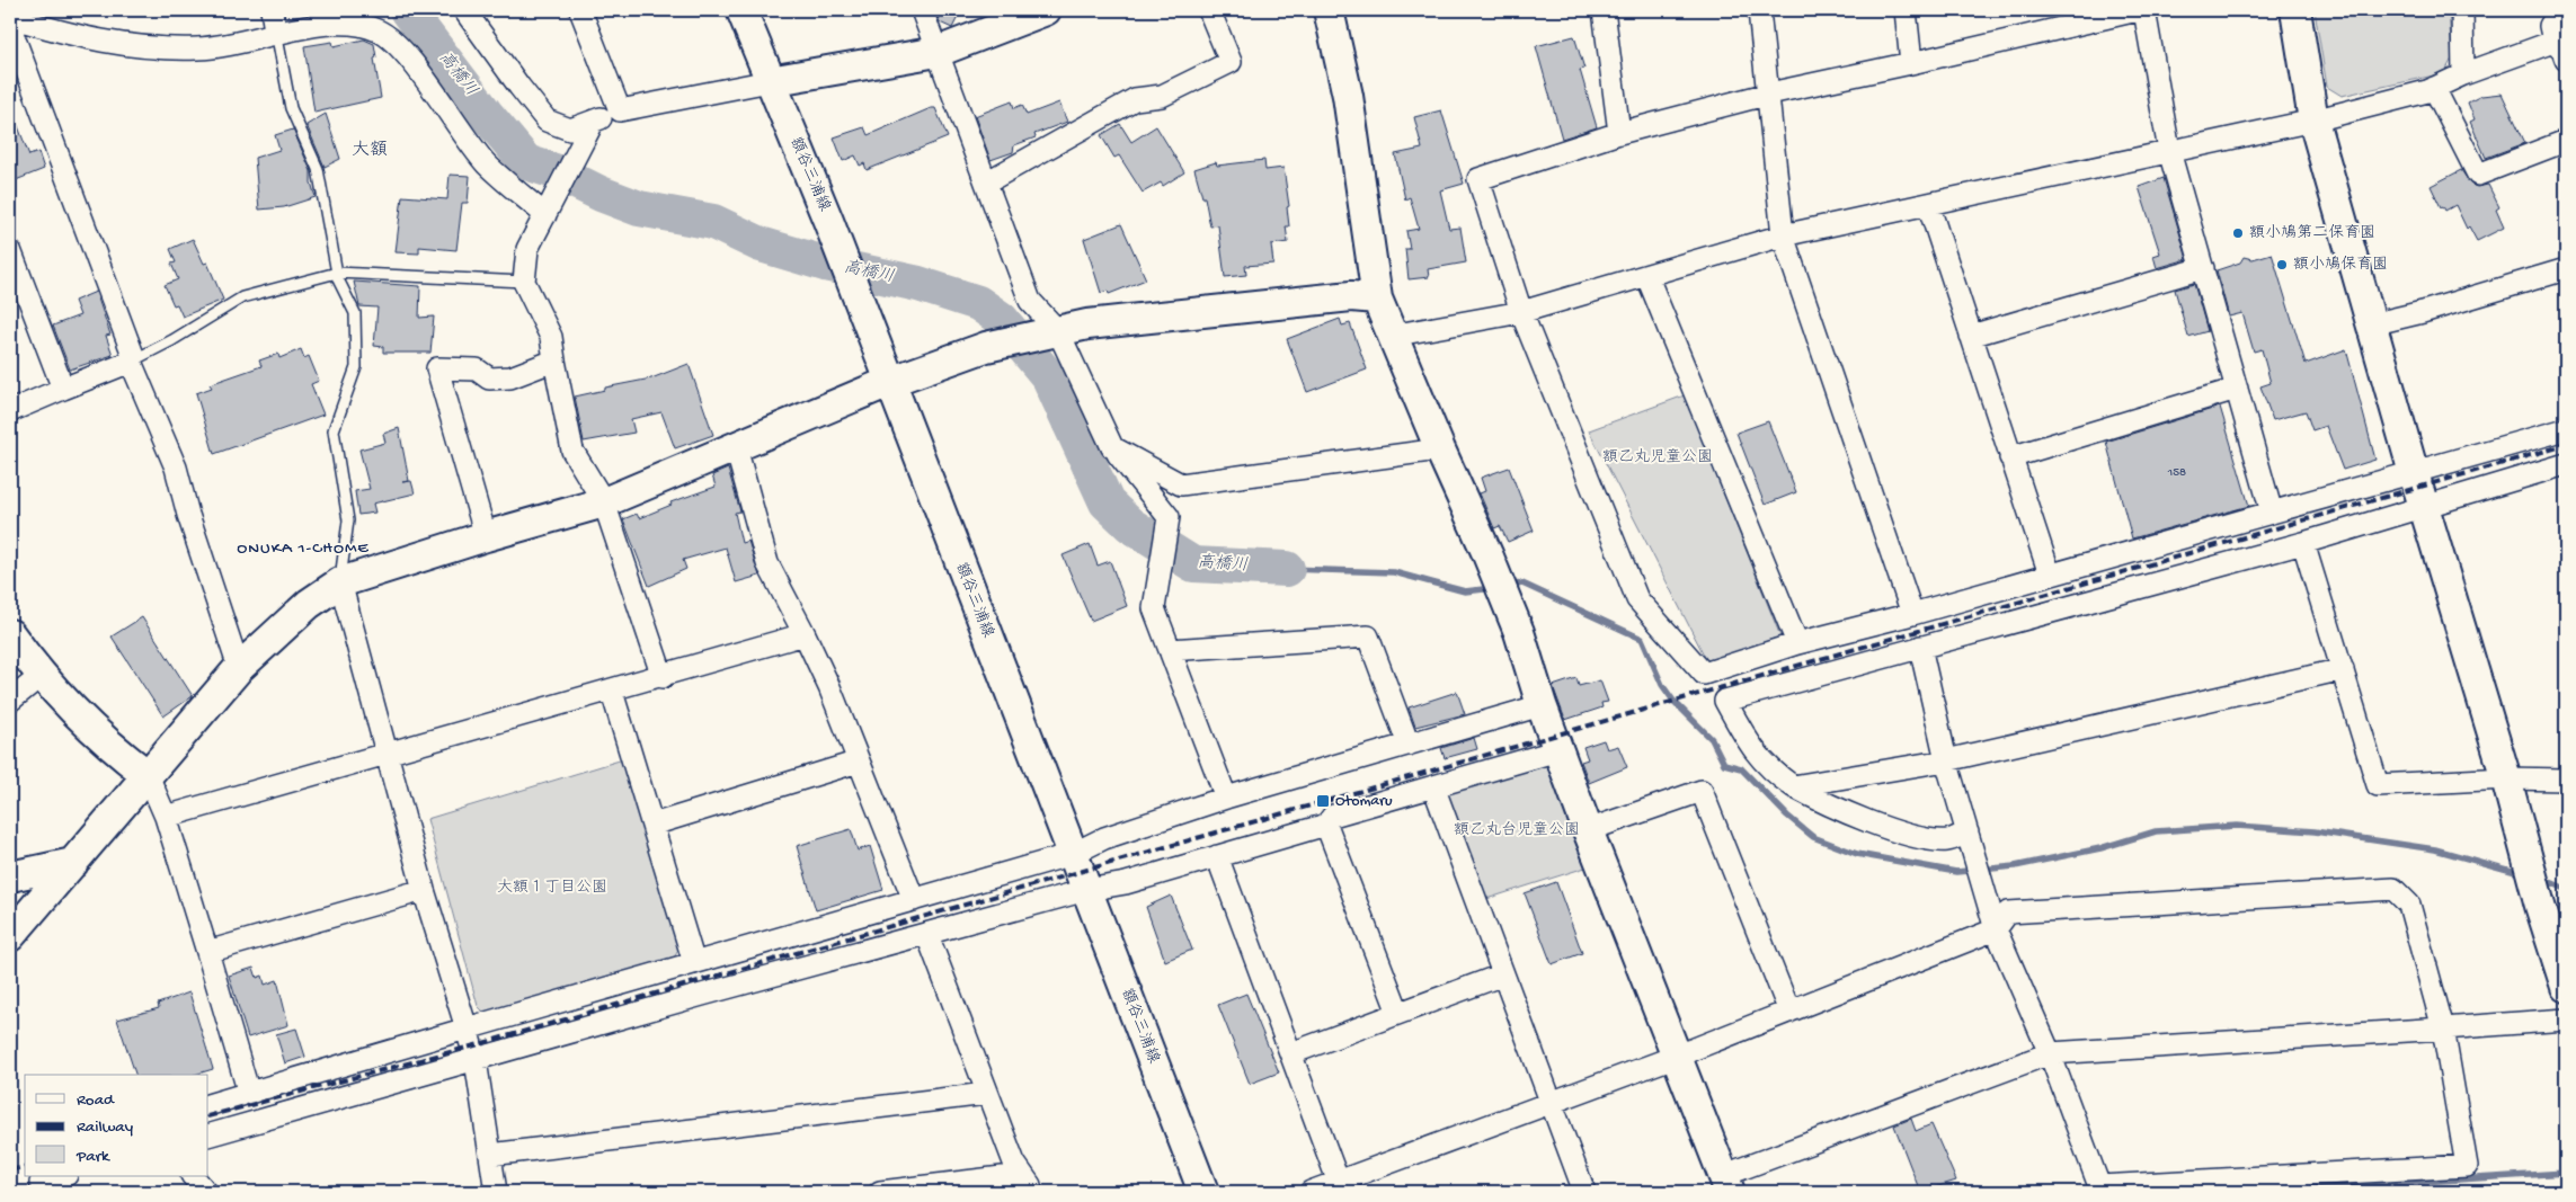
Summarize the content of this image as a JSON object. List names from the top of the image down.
{
  "streets": {
    "street": ["額谷三浦線"]
  },
  "districts": ["大額", "ONUKA 1-CHOME"],
  "water": ["高橋川"],
  "parks": ["額乙丸児童公園", "額乙丸台児童公園", "大額１丁目公園"],
  "places": {
    "other": ["額小鳩第二保育園", "額小鳩保育園"],
    "transit": ["Otomaru"]
  },
  "house_numbers": ["158"],
  "legend": ["Road", "Railway", "Park"]
}
